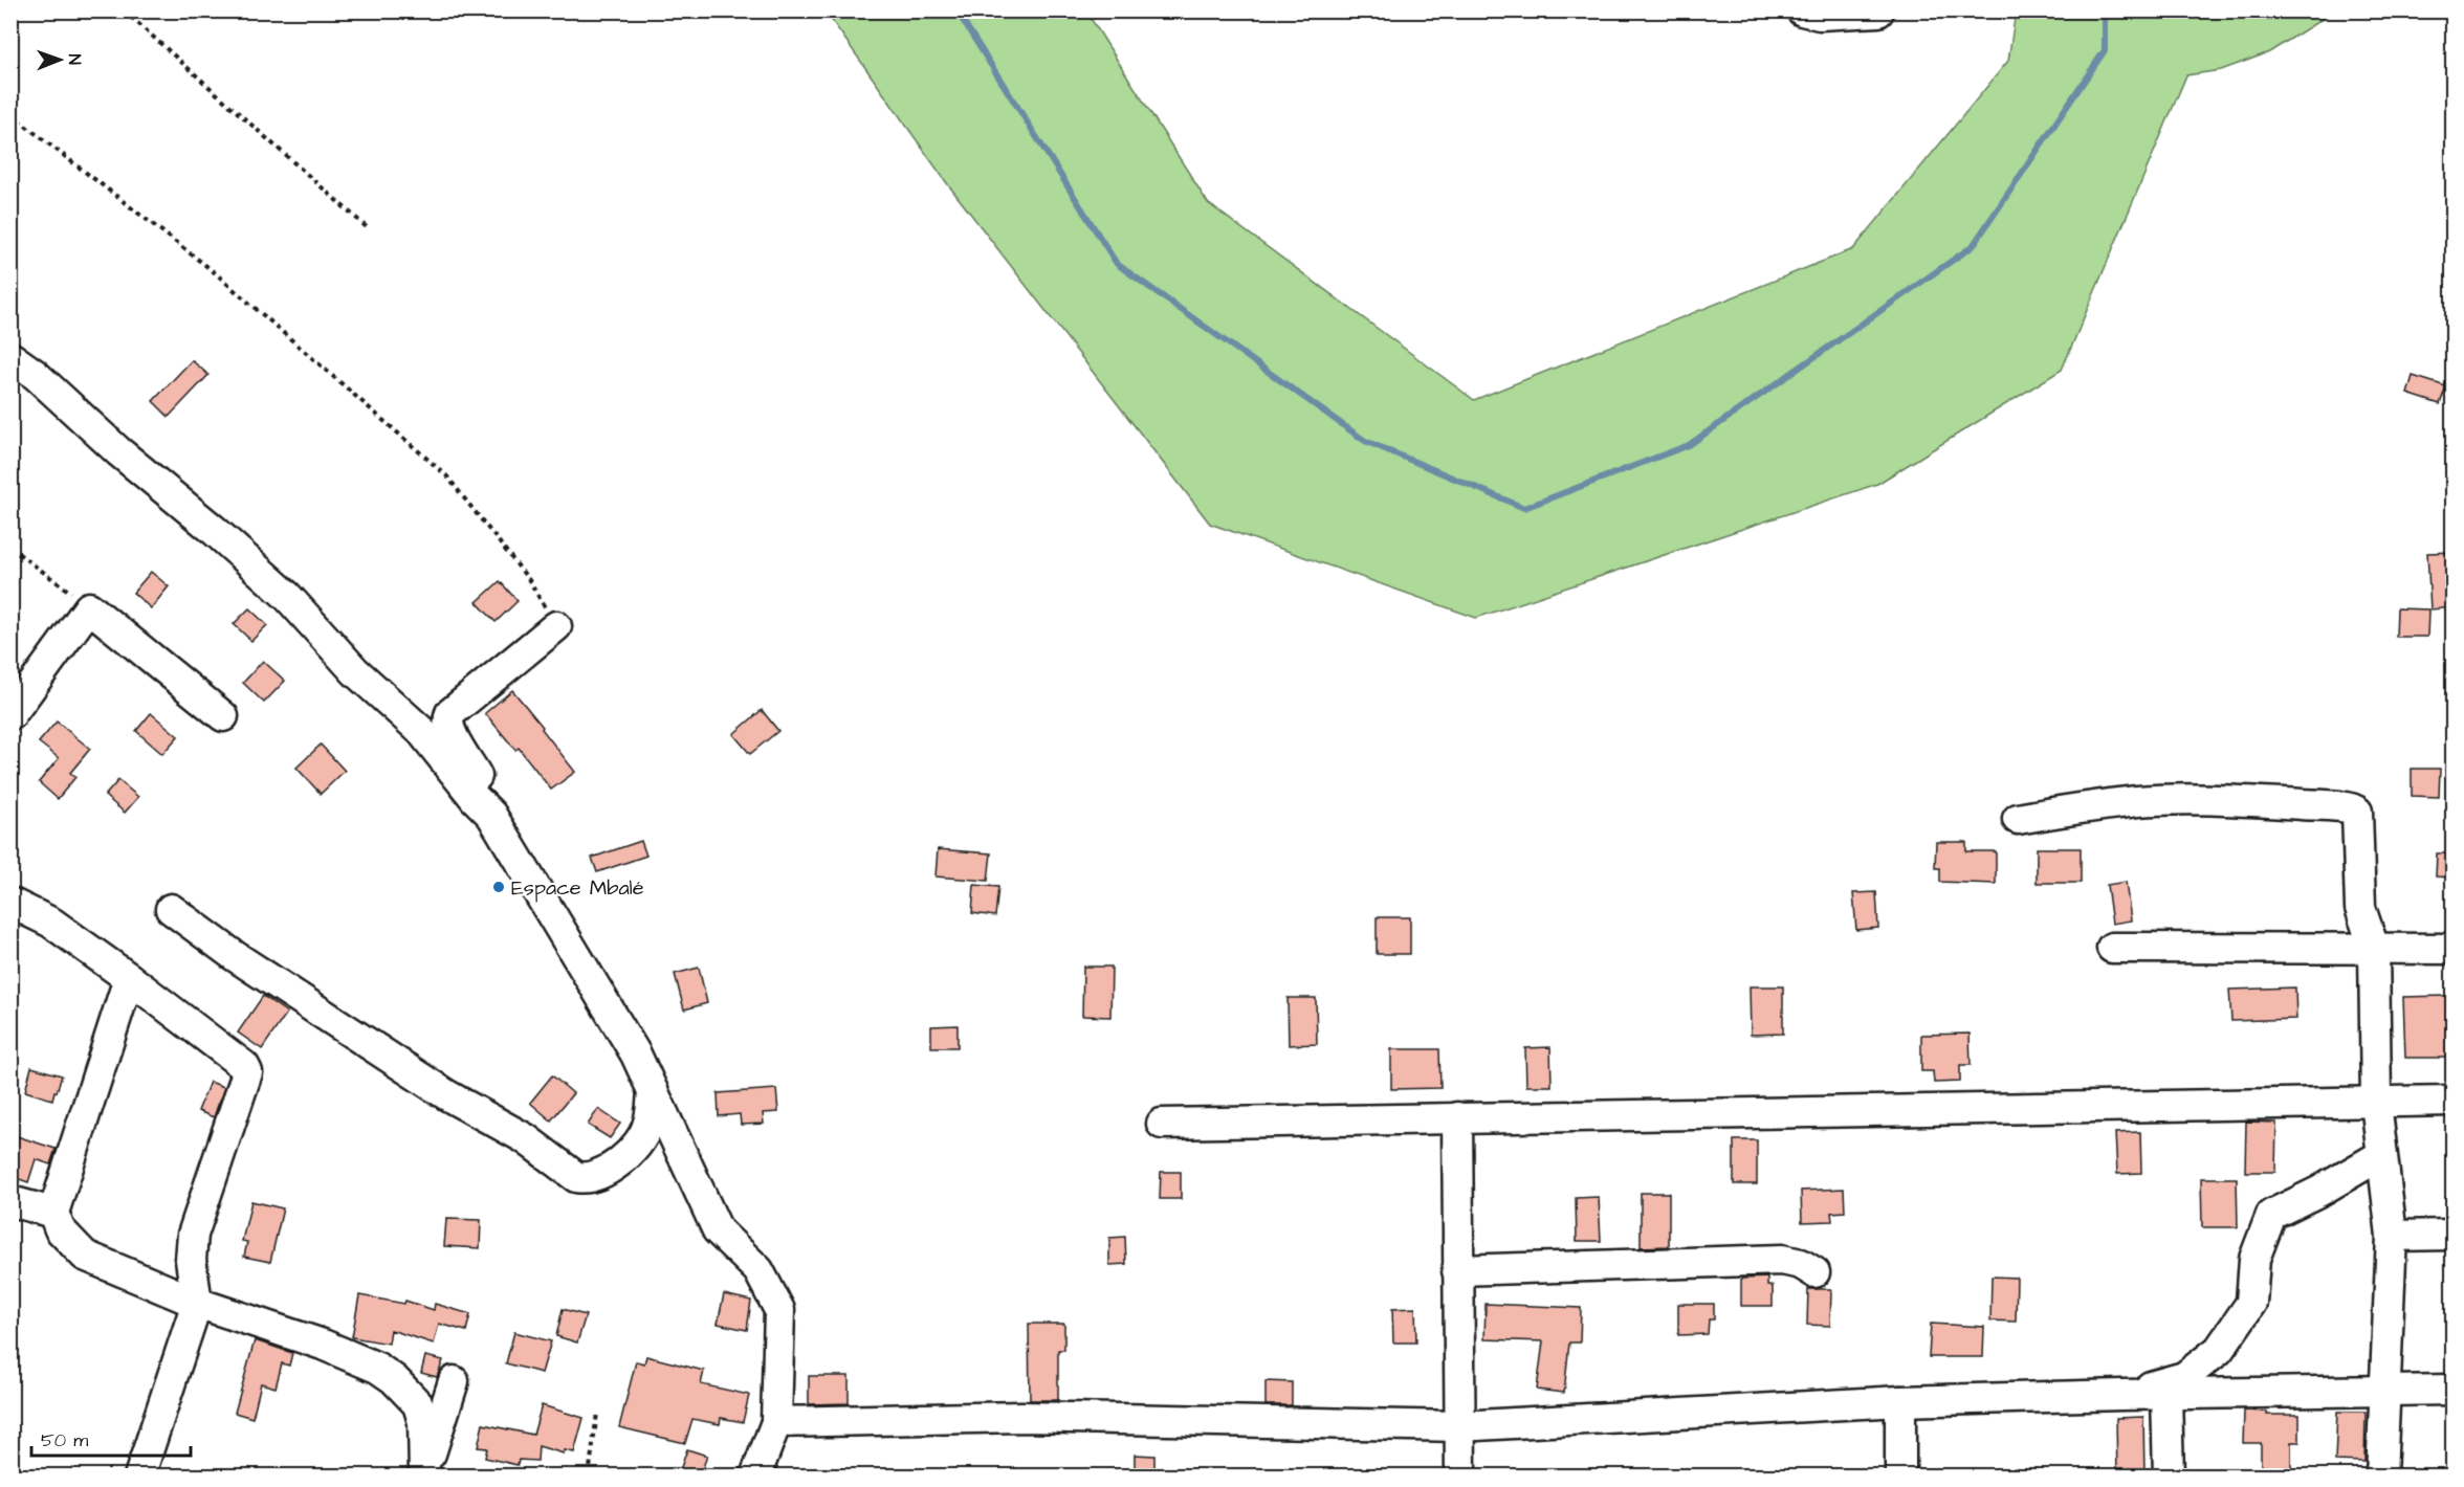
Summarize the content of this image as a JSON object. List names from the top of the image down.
{
  "places": ["Espace Mbalé"],
  "scale_bar": "50 m",
  "north": "right"
}
